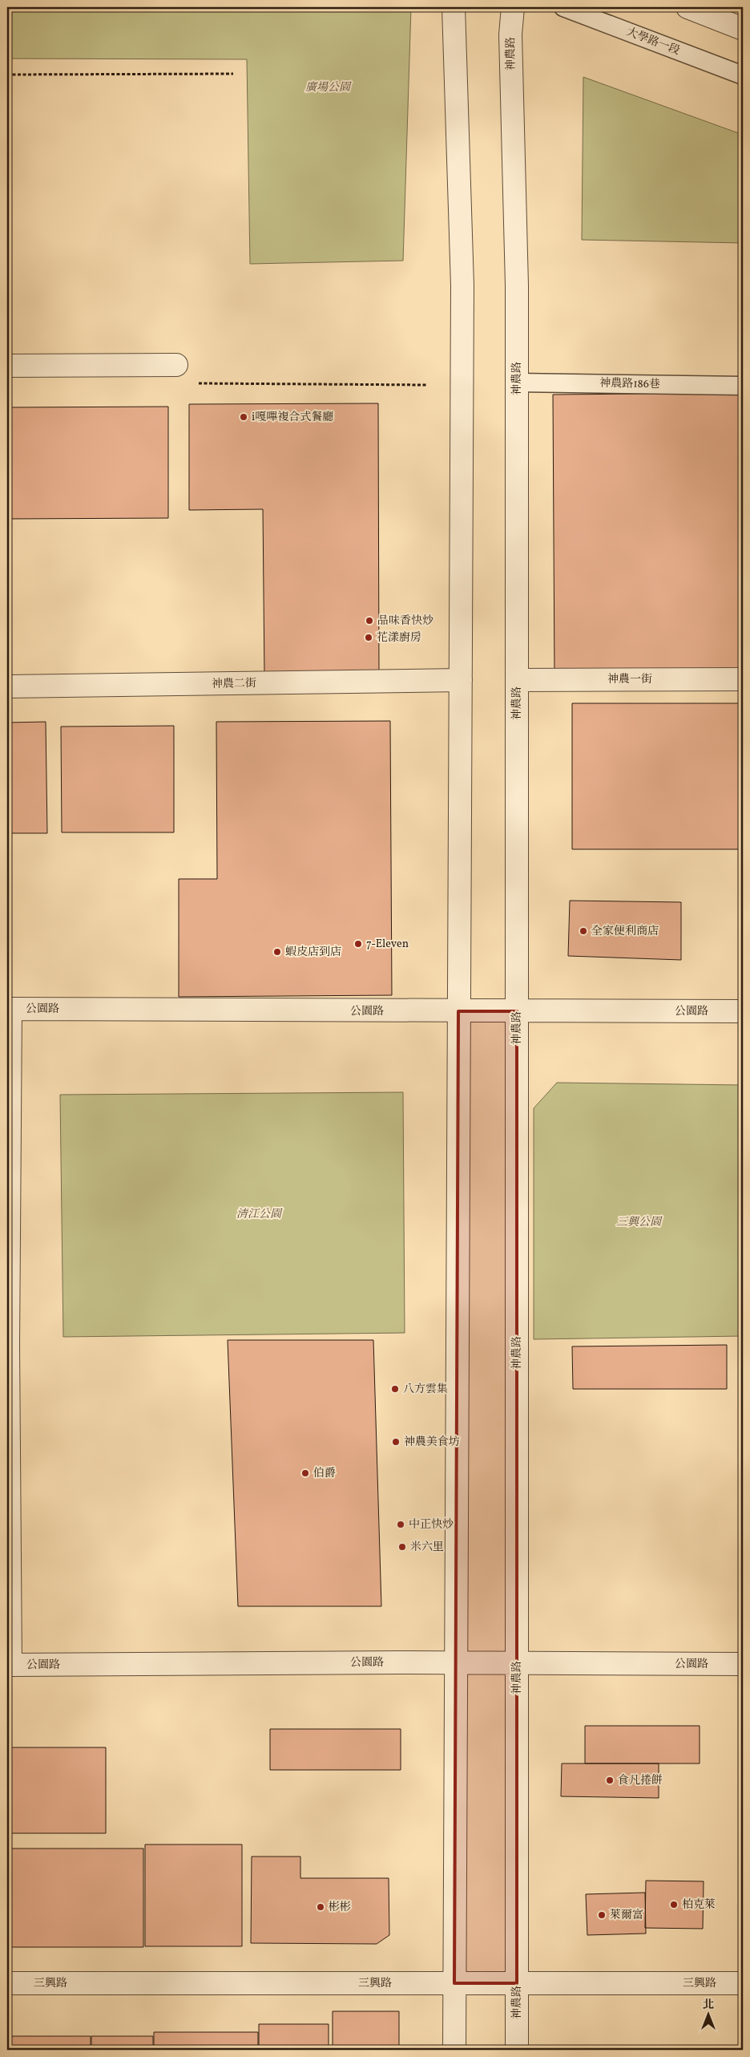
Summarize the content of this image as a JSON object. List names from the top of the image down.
{
  "streets": {
    "street": [
      "神農路",
      "神農一街",
      "神農二街",
      "公園路",
      "三興路"
    ],
    "lane": ["大學路一段", "神農路186巷"]
  },
  "crossings": [
    ["神農路", "神農路186巷"],
    ["神農路", "神農一街"],
    ["神農路", "公園路"],
    ["神農路", "三興路"]
  ],
  "parks": ["廣場公園", "清江公園", "三興公園"],
  "places": [
    "i嘎嗶複合式餐廳",
    "品味香快炒",
    "花漾廚房",
    "全家便利商店",
    "7-Eleven",
    "蝦皮店到店",
    "八方雲集",
    "神農美食坊",
    "伯爵",
    "中正快炒",
    "米六里",
    "食凡捲餅",
    "柏克萊",
    "彬彬",
    "萊爾富"
  ],
  "north": "top"
}
